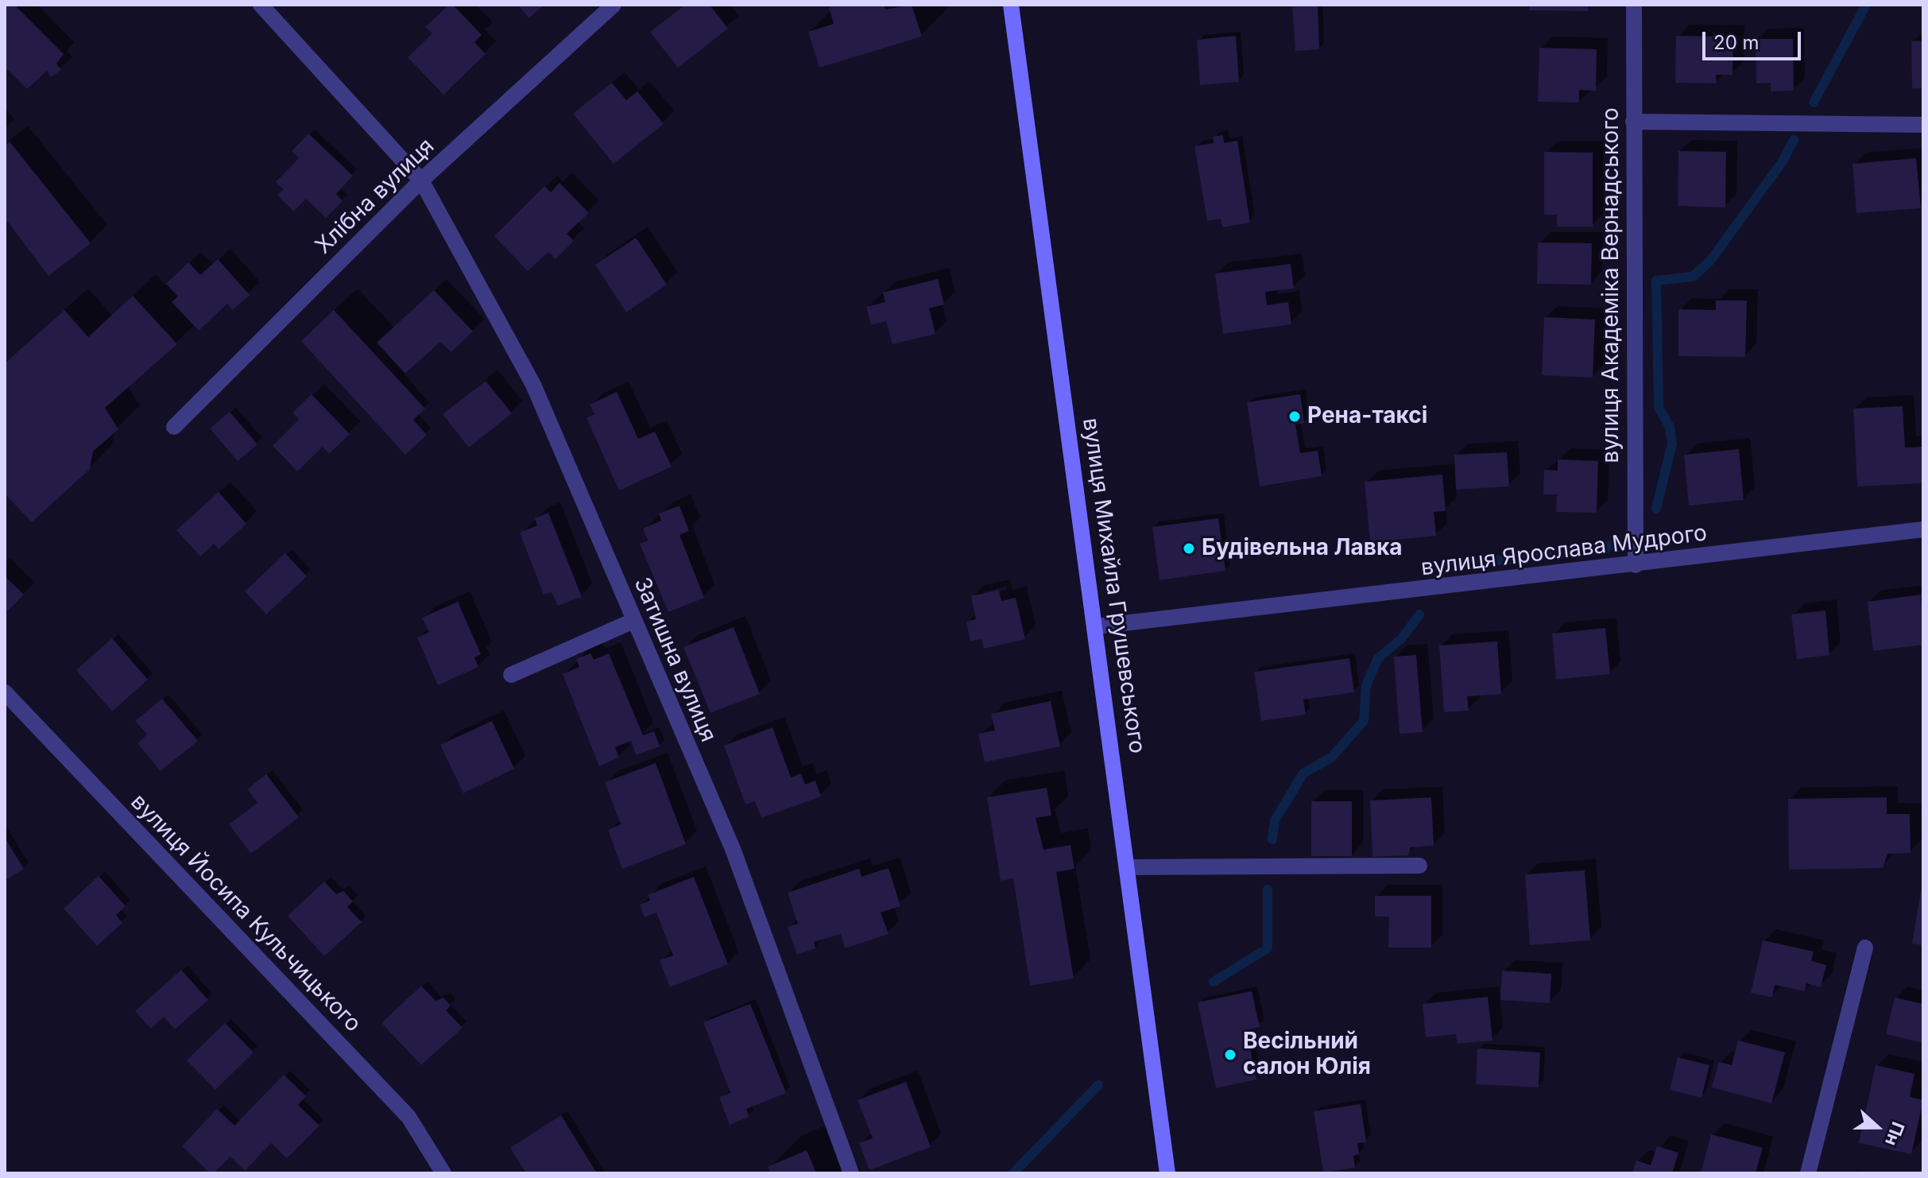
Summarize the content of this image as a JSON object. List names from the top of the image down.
{
  "streets": {
    "street": [
      "Хлібна вулиця",
      "вулиця Академіка Вернадського",
      "вулиця Ярослава Мудрого",
      "вулиця Михайла Грушевського",
      "Затишна вулиця",
      "вулиця Йосипа Кульчицького"
    ]
  },
  "crossings": [
    ["Хлібна вулиця", "Затишна вулиця"],
    ["вулиця Академіка Вернадського", "вулиця Ярослава Мудрого"],
    ["вулиця Ярослава Мудрого", "вулиця Михайла Грушевського"]
  ],
  "places": ["Рена-таксі", "Будівельна Лавка", "Весільний салон Юлія"],
  "scale_bar": "20 m",
  "north": "right"
}
